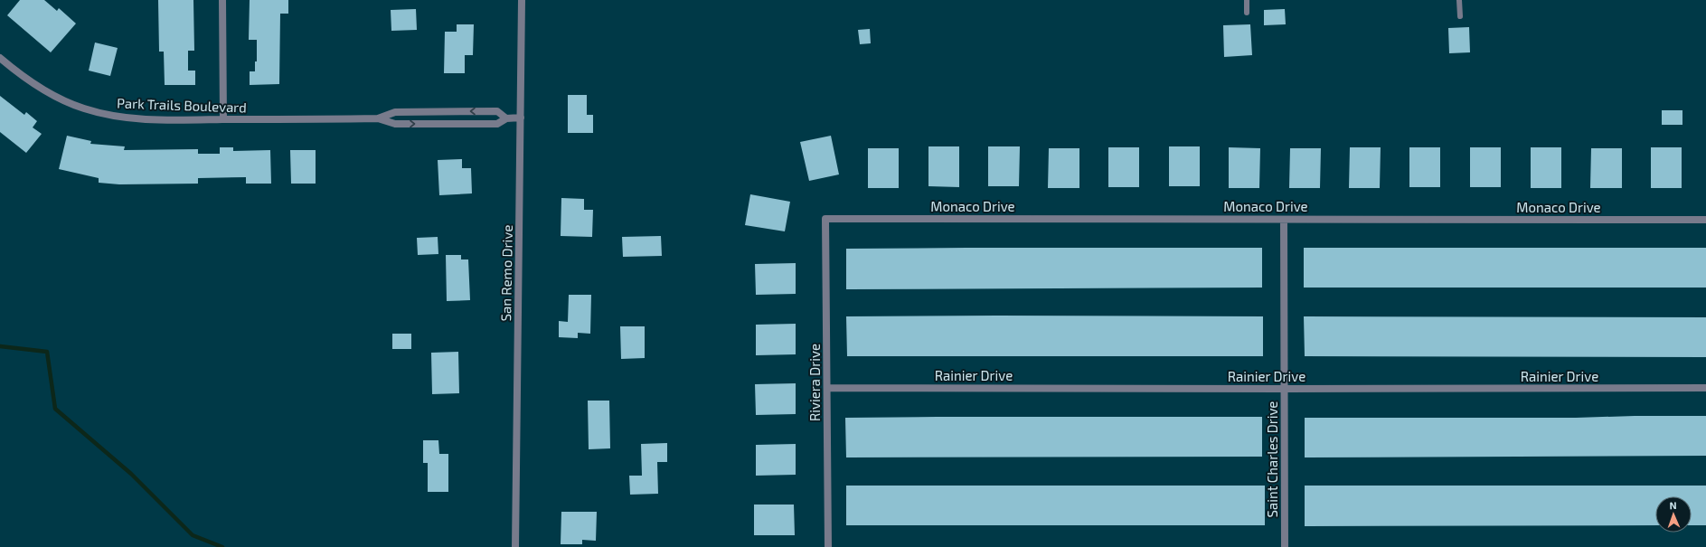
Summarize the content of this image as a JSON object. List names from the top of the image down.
{
  "streets": {
    "street": [
      "Park Trails Boulevard",
      "Monaco Drive",
      "San Remo Drive",
      "Rainier Drive",
      "Riviera Drive",
      "Saint Charles Drive"
    ]
  },
  "crossings": [
    ["Park Trails Boulevard", "San Remo Drive"],
    ["Monaco Drive", "Riviera Drive"],
    ["Monaco Drive", "Saint Charles Drive"],
    ["Rainier Drive", "Riviera Drive"],
    ["Rainier Drive", "Saint Charles Drive"]
  ],
  "north": "top"
}
